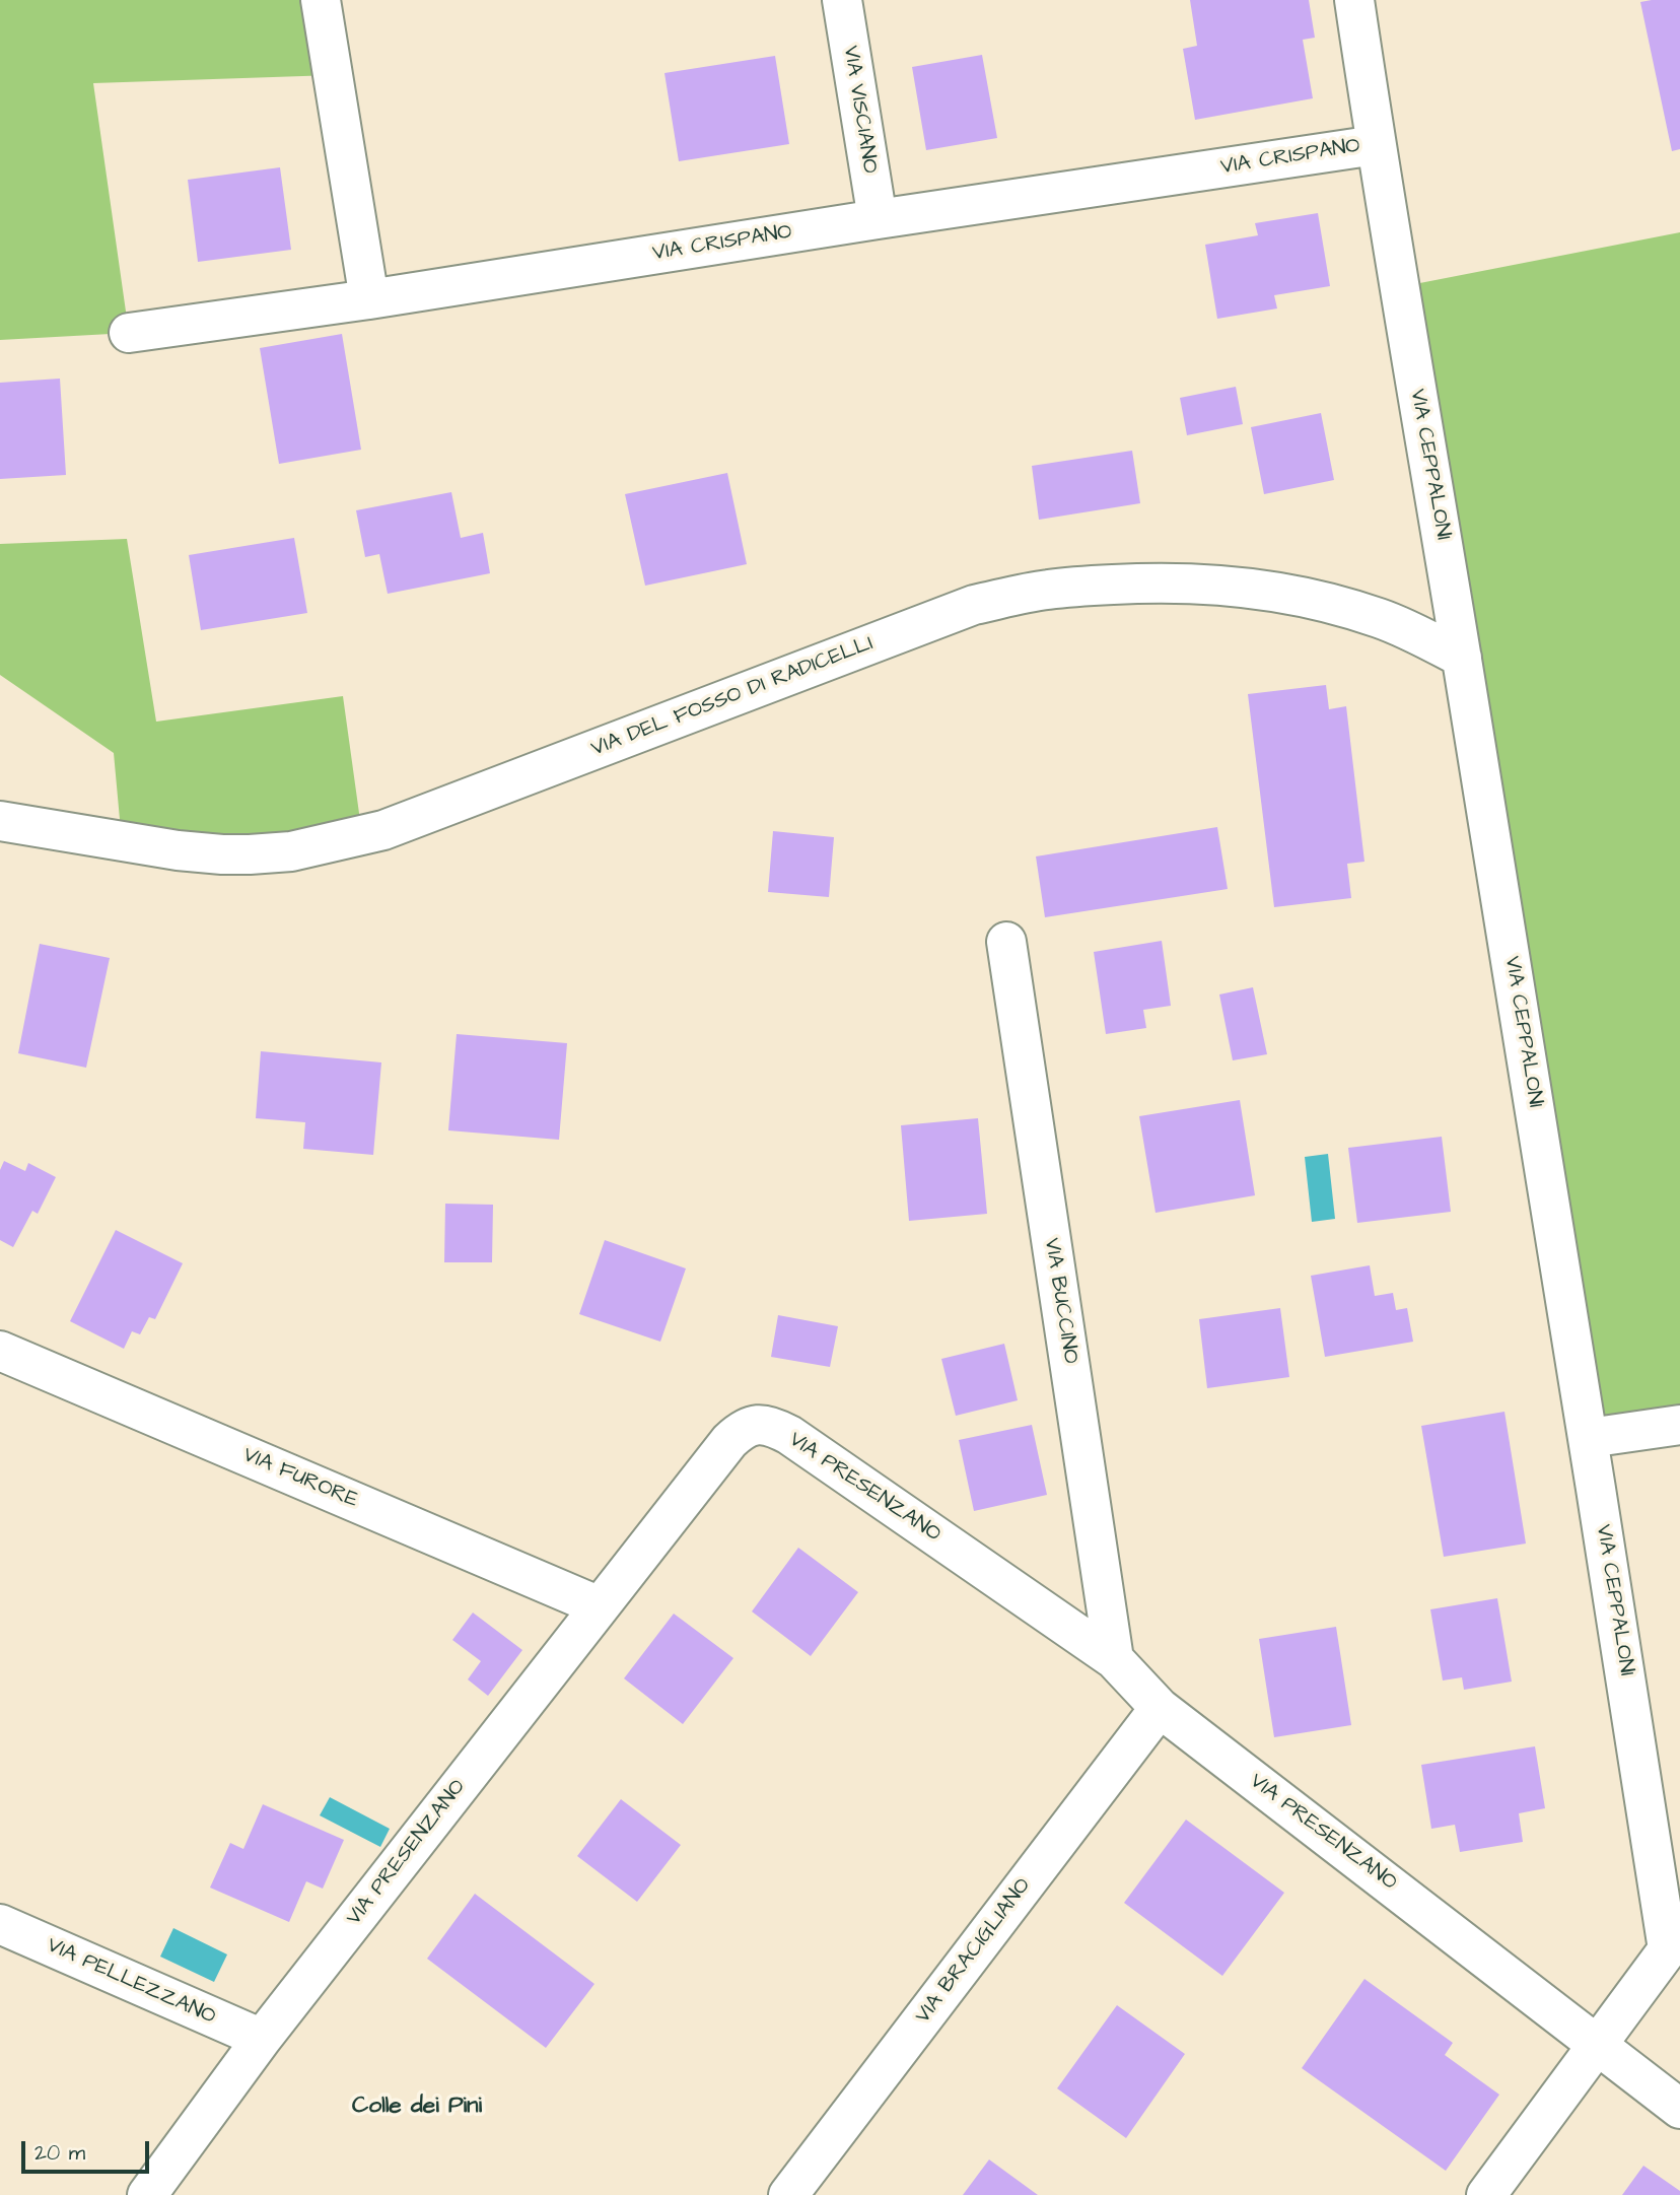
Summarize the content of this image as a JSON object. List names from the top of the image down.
{
  "streets": {
    "street": [
      "VIA VISCIANO",
      "VIA CRISPANO",
      "VIA CEPPALONI",
      "VIA DEL FOSSO DI RADICELLI",
      "VIA BUCCINO",
      "VIA FURORE",
      "VIA PRESENZANO",
      "VIA BRACIGLIANO",
      "VIA PELLEZZANO"
    ]
  },
  "crossings": [
    ["VIA VISCIANO", "VIA CRISPANO"],
    ["VIA CRISPANO", "VIA CEPPALONI"],
    ["VIA CEPPALONI", "VIA DEL FOSSO DI RADICELLI"],
    ["VIA CEPPALONI", "VIA PRESENZANO"],
    ["VIA BUCCINO", "VIA PRESENZANO"],
    ["VIA FURORE", "VIA PRESENZANO"],
    ["VIA PRESENZANO", "VIA BRACIGLIANO"],
    ["VIA PRESENZANO", "VIA PELLEZZANO"]
  ],
  "districts": ["Colle dei Pini"],
  "scale_bar": "20 m"
}
